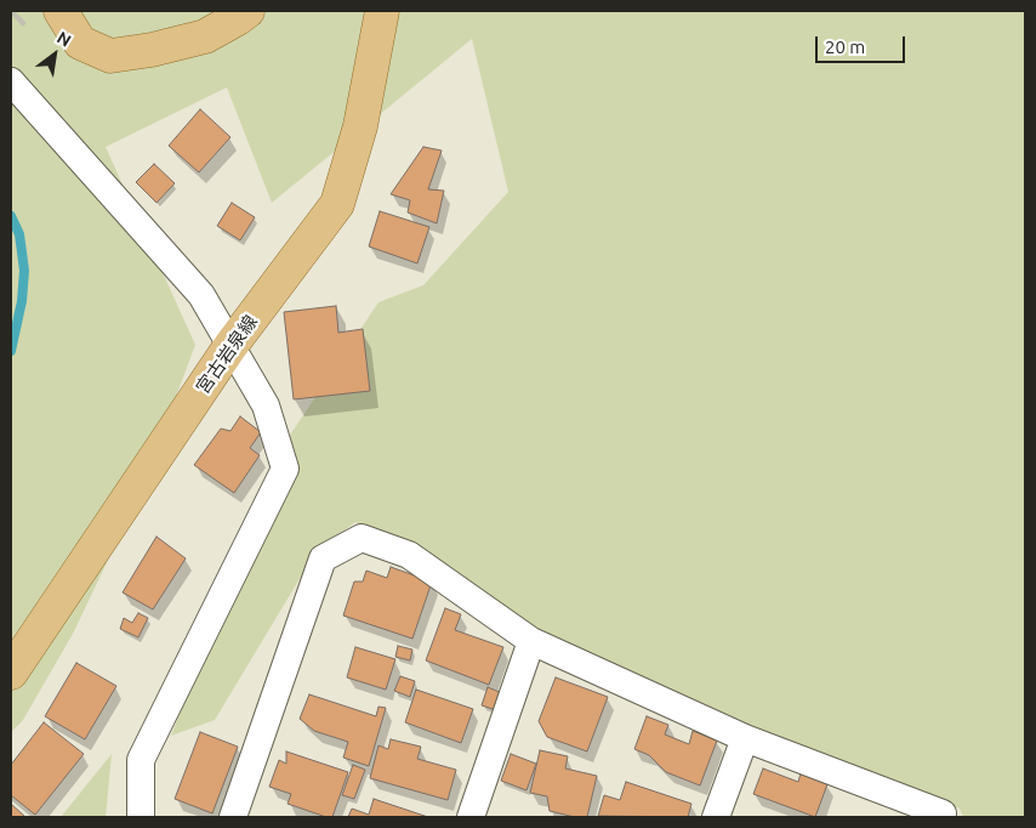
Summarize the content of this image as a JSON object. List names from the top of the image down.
{
  "streets": {
    "main road": ["宮古岩泉線"]
  },
  "scale_bar": "20 m",
  "north": "top right"
}
